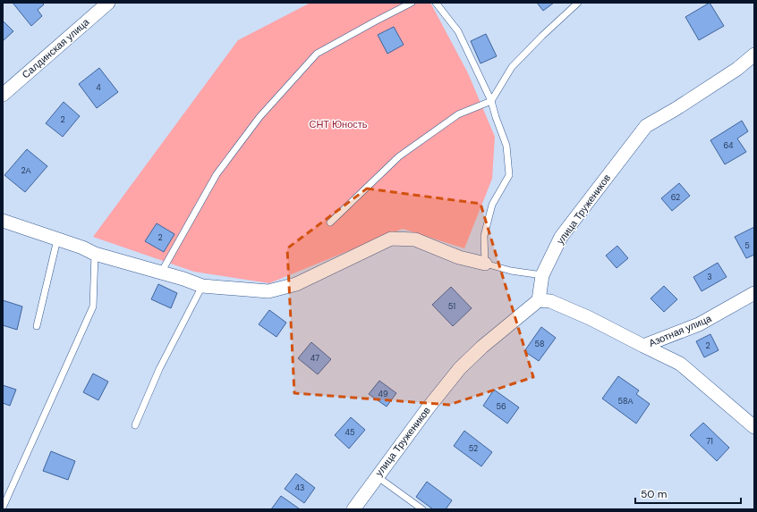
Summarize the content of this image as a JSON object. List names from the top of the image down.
{
  "streets": {
    "street": ["Салдинская улица", "улица Тружеников", "Азотная улица"]
  },
  "parks": ["СНТ Юность"],
  "house_numbers": [
    "4",
    "2",
    "64",
    "2А",
    "62",
    "2",
    "5",
    "3",
    "51",
    "58",
    "2",
    "47",
    "49",
    "58А",
    "56",
    "45",
    "71",
    "52",
    "43"
  ],
  "scale_bar": "50 m"
}
